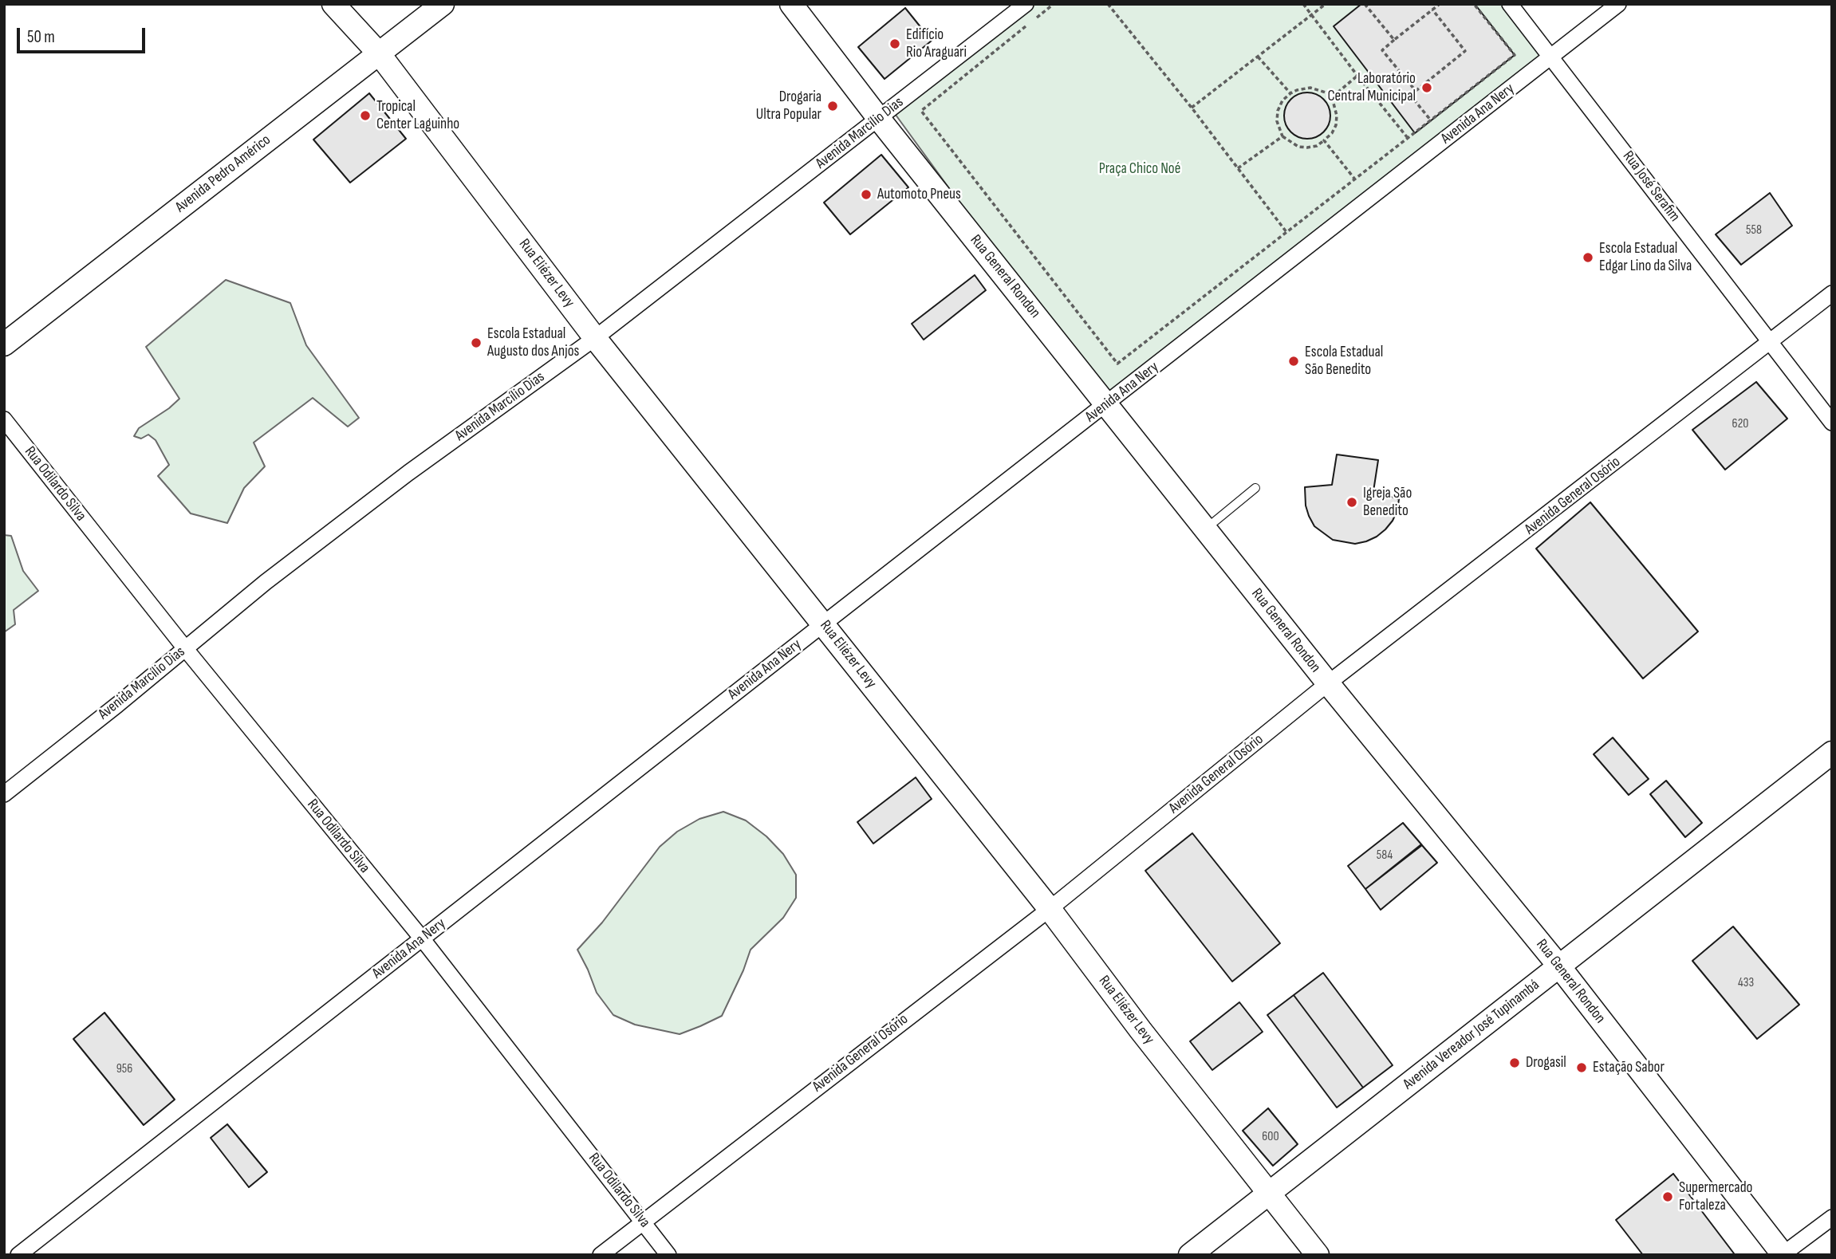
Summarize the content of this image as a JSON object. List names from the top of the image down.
{
  "streets": {
    "main road": [
      "Avenida Pedro Américo",
      "Rua Eliézer Levy",
      "Rua General Rondon",
      "Avenida Vereador José Tupinambá"
    ],
    "street": [
      "Avenida Ana Nery",
      "Avenida Marcílio Dias",
      "Rua José Serafim",
      "Rua Odilardo Silva",
      "Avenida General Osório"
    ]
  },
  "crossings": [
    ["Avenida Ana Nery", "Rua José Serafim"],
    ["Avenida Ana Nery", "Rua Eliézer Levy"],
    ["Avenida Ana Nery", "Rua General Rondon"],
    ["Avenida Ana Nery", "Rua Odilardo Silva"],
    ["Avenida Marcílio Dias", "Rua Eliézer Levy"],
    ["Avenida Marcílio Dias", "Rua General Rondon"],
    ["Avenida Marcílio Dias", "Rua Odilardo Silva"],
    ["Avenida Pedro Américo", "Rua Eliézer Levy"],
    ["Rua José Serafim", "Avenida General Osório"],
    ["Rua Eliézer Levy", "Avenida General Osório"],
    ["Rua Eliézer Levy", "Avenida Vereador José Tupinambá"],
    ["Rua General Rondon", "Avenida General Osório"],
    ["Rua General Rondon", "Avenida Vereador José Tupinambá"],
    ["Rua Odilardo Silva", "Avenida General Osório"]
  ],
  "parks": ["Praça Chico Noé"],
  "places": [
    "Edifício Rio Araguari",
    "Laboratório Central Municipal",
    "Drogaria Ultra Popular",
    "Tropical Center Laguinho",
    "Automoto Pneus",
    "Escola Estadual Edgar Lino da Silva",
    "Escola Estadual Augusto dos Anjos",
    "Escola Estadual São Benedito",
    "Igreja São Benedito",
    "Drogasil",
    "Estação Sabor",
    "Supermercado Fortaleza"
  ],
  "house_numbers": [
    "558",
    "620",
    "584",
    "433",
    "956",
    "600"
  ],
  "scale_bar": "50 m"
}
